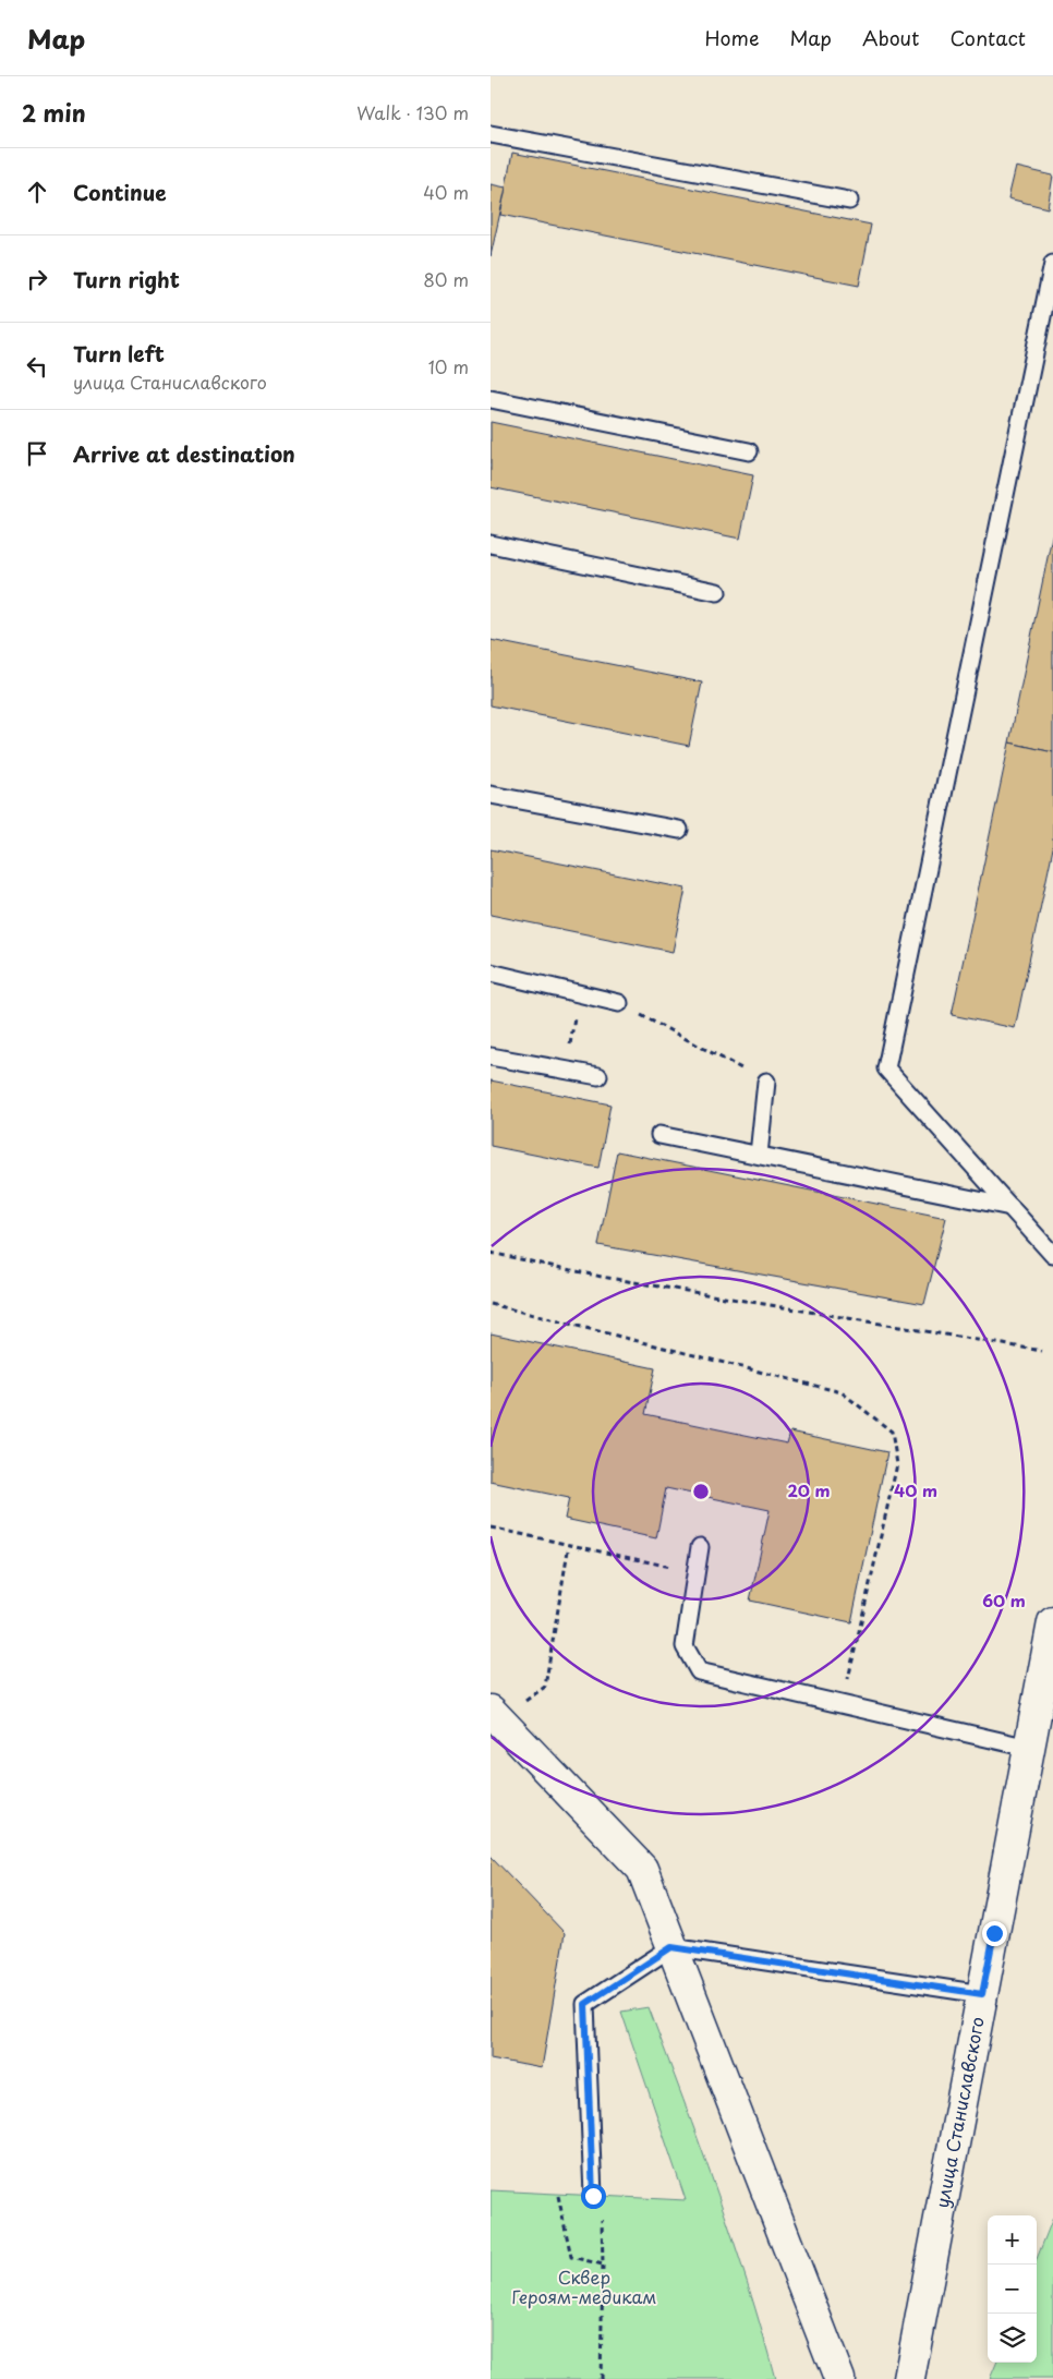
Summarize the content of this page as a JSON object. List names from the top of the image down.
{
  "streets": {
    "main road": ["улица Станиславского"]
  },
  "parks": ["Сквер Героям-медикам"],
  "page": {
    "header": "Map",
    "nav": [
      "Home",
      "Map",
      "About",
      "Contact"
    ],
    "heading": ["2 min", "Walk · 130 m"],
    "list": [
      ["Continue", "40 m"],
      ["Turn right", "80 m"],
      ["Turn left", "улица Станиславского", "10 m"],
      "Arrive at destination"
    ],
    "map_buttons": ["+", "−"]
  },
  "rings": ["20 m", "40 m", "60 m"]
}
